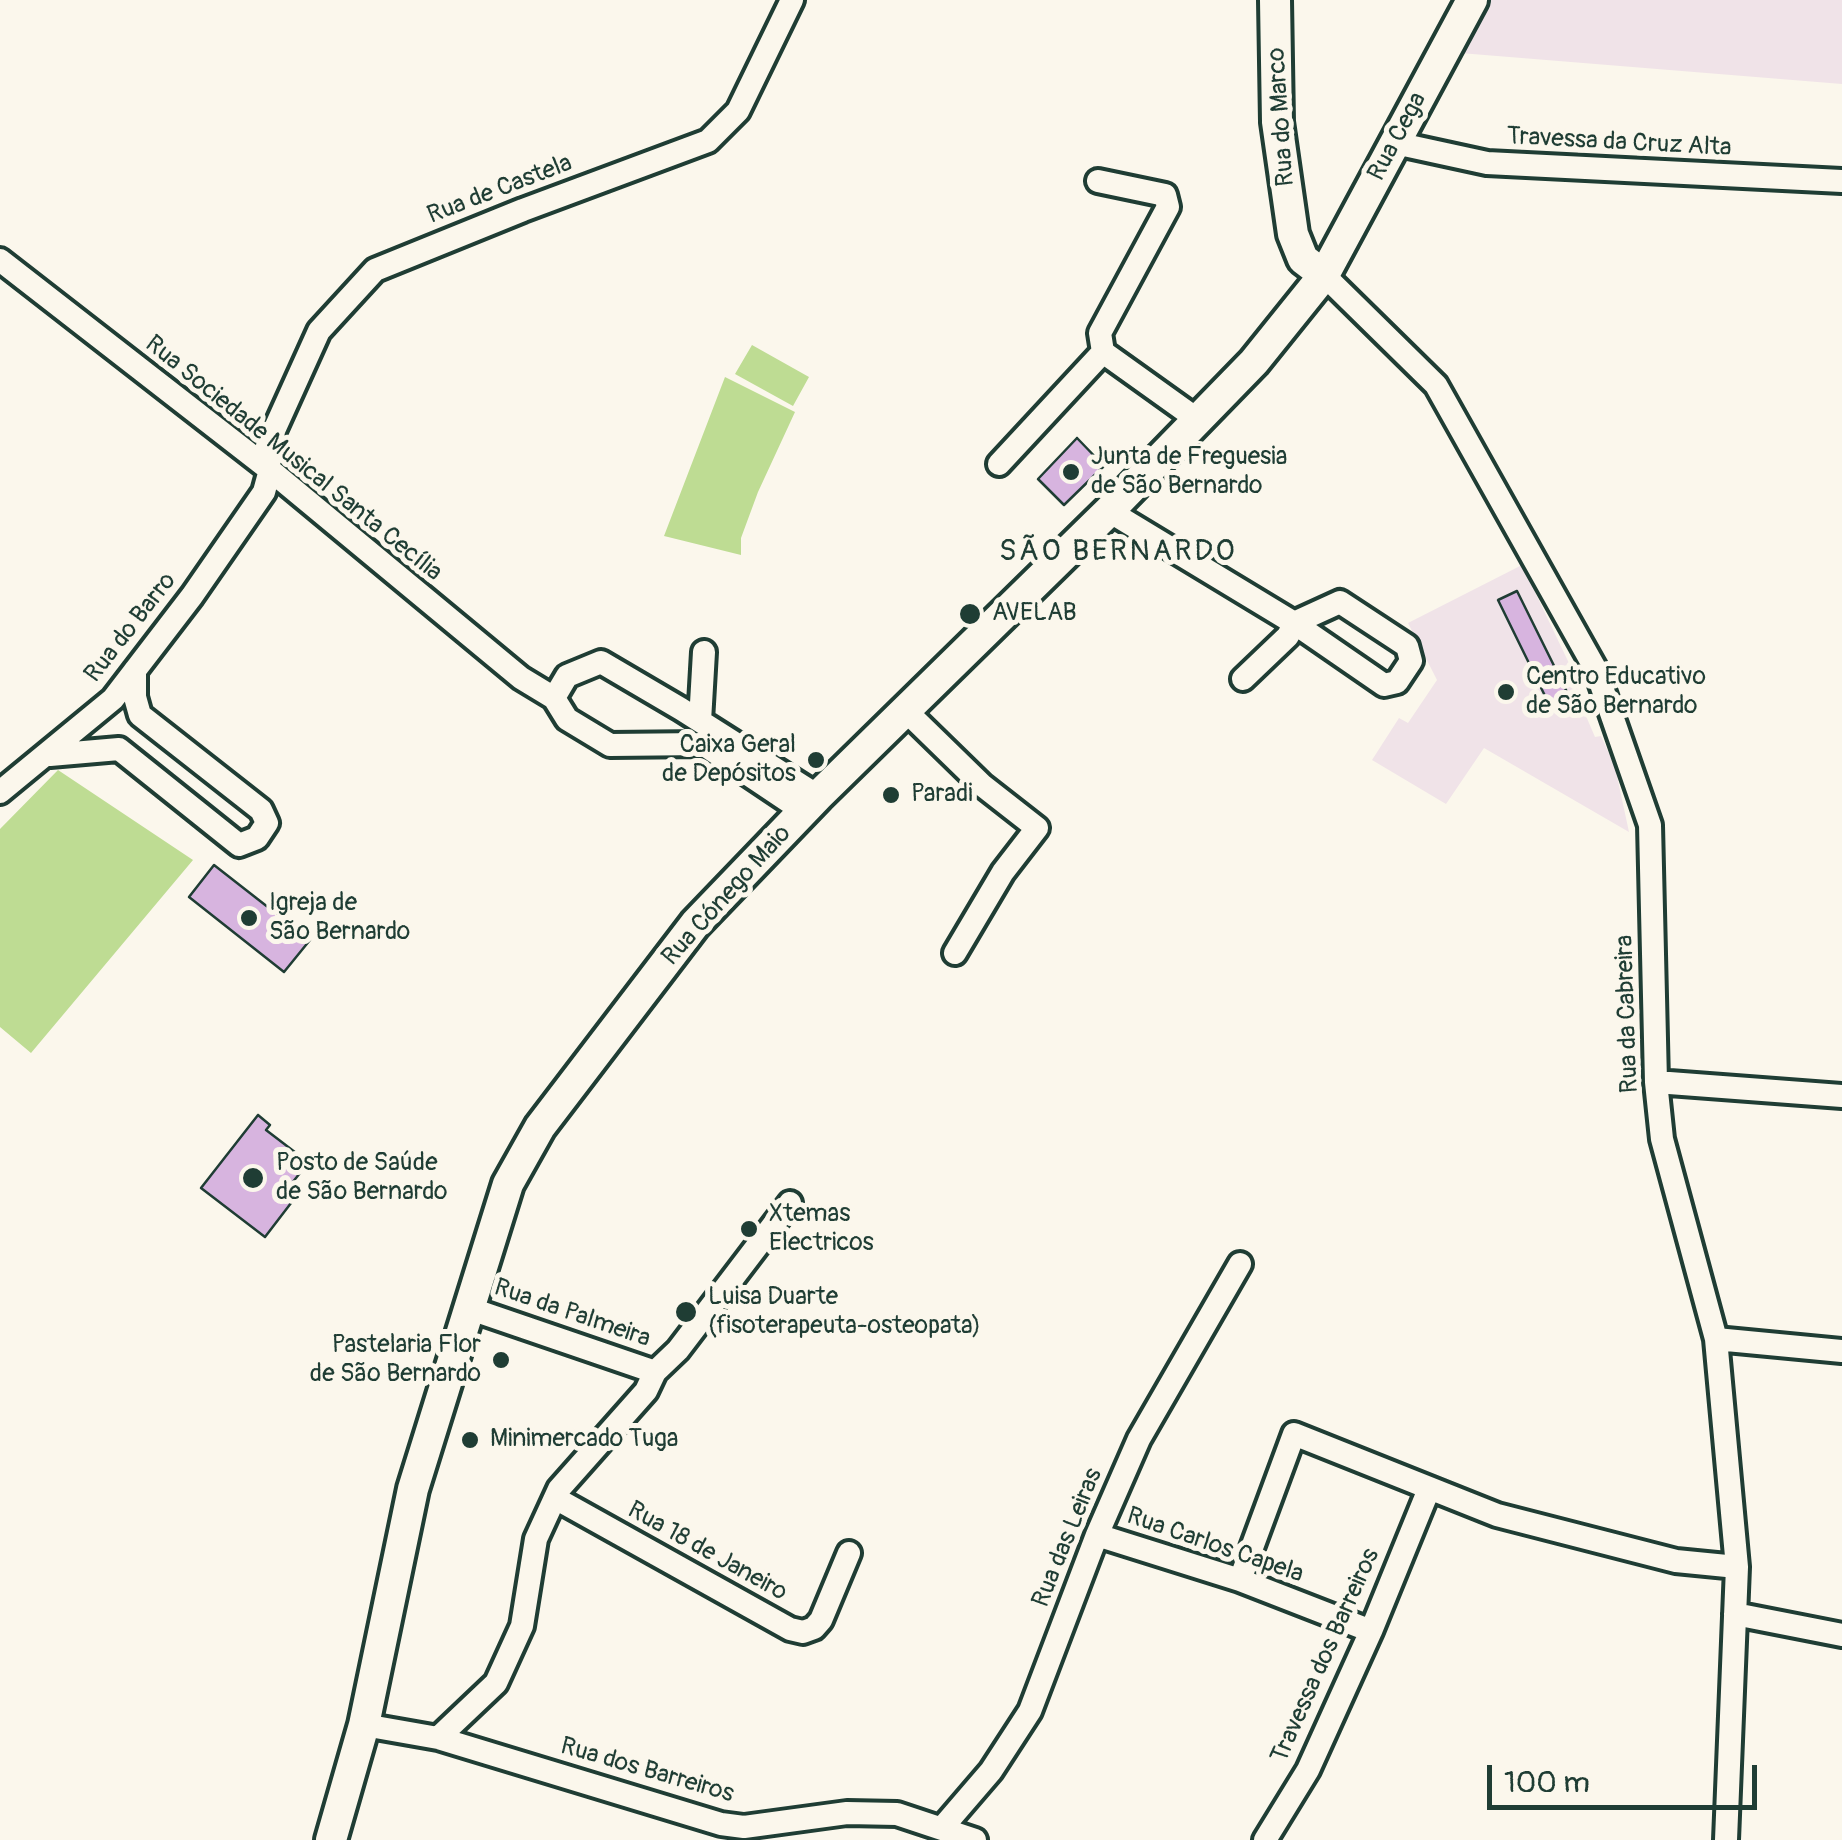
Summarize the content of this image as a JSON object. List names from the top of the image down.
{
  "streets": {
    "main road": ["Rua do Marco", "Rua Cega", "Rua Cónego Maio"],
    "street": [
      "Travessa da Cruz Alta",
      "Rua de Castela",
      "Rua Sociedade Musical Santa Cecília",
      "Rua do Barro",
      "Rua da Cabreira",
      "Rua da Palmeira",
      "Rua das Leiras",
      "Rua Carlos Capela",
      "Rua 18 de Janeiro",
      "Travessa dos Barreiros",
      "Rua dos Barreiros"
    ]
  },
  "crossings": [
    ["Rua do Marco", "Rua Cónego Maio"],
    ["Rua Cega", "Travessa da Cruz Alta"],
    ["Rua Cega", "Rua Cónego Maio"],
    ["Rua Cega", "Rua da Cabreira"],
    ["Rua de Castela", "Rua Sociedade Musical Santa Cecília"],
    ["Rua de Castela", "Rua do Barro"],
    ["Rua Sociedade Musical Santa Cecília", "Rua do Barro"],
    ["Rua Sociedade Musical Santa Cecília", "Rua Cónego Maio"],
    ["Rua Cónego Maio", "Rua da Cabreira"],
    ["Rua Cónego Maio", "Rua da Palmeira"],
    ["Rua Cónego Maio", "Rua dos Barreiros"],
    ["Rua das Leiras", "Rua Carlos Capela"],
    ["Rua das Leiras", "Rua dos Barreiros"],
    ["Rua Carlos Capela", "Travessa dos Barreiros"]
  ],
  "districts": ["SÃO BERNARDO"],
  "places": [
    "Junta de Freguesia de São Bernardo",
    "AVELAB",
    "Centro Educativo de São Bernardo",
    "Caixa Geral de Depósitos",
    "Paradi",
    "Igreja de São Bernardo",
    "Posto de Saúde de São Bernardo",
    "Xtemas Electricos",
    "Luisa Duarte (fisoterapeuta-osteopata)",
    "Pastelaria Flor de São Bernardo",
    "Minimercado Tuga"
  ],
  "scale_bar": "100 m"
}
